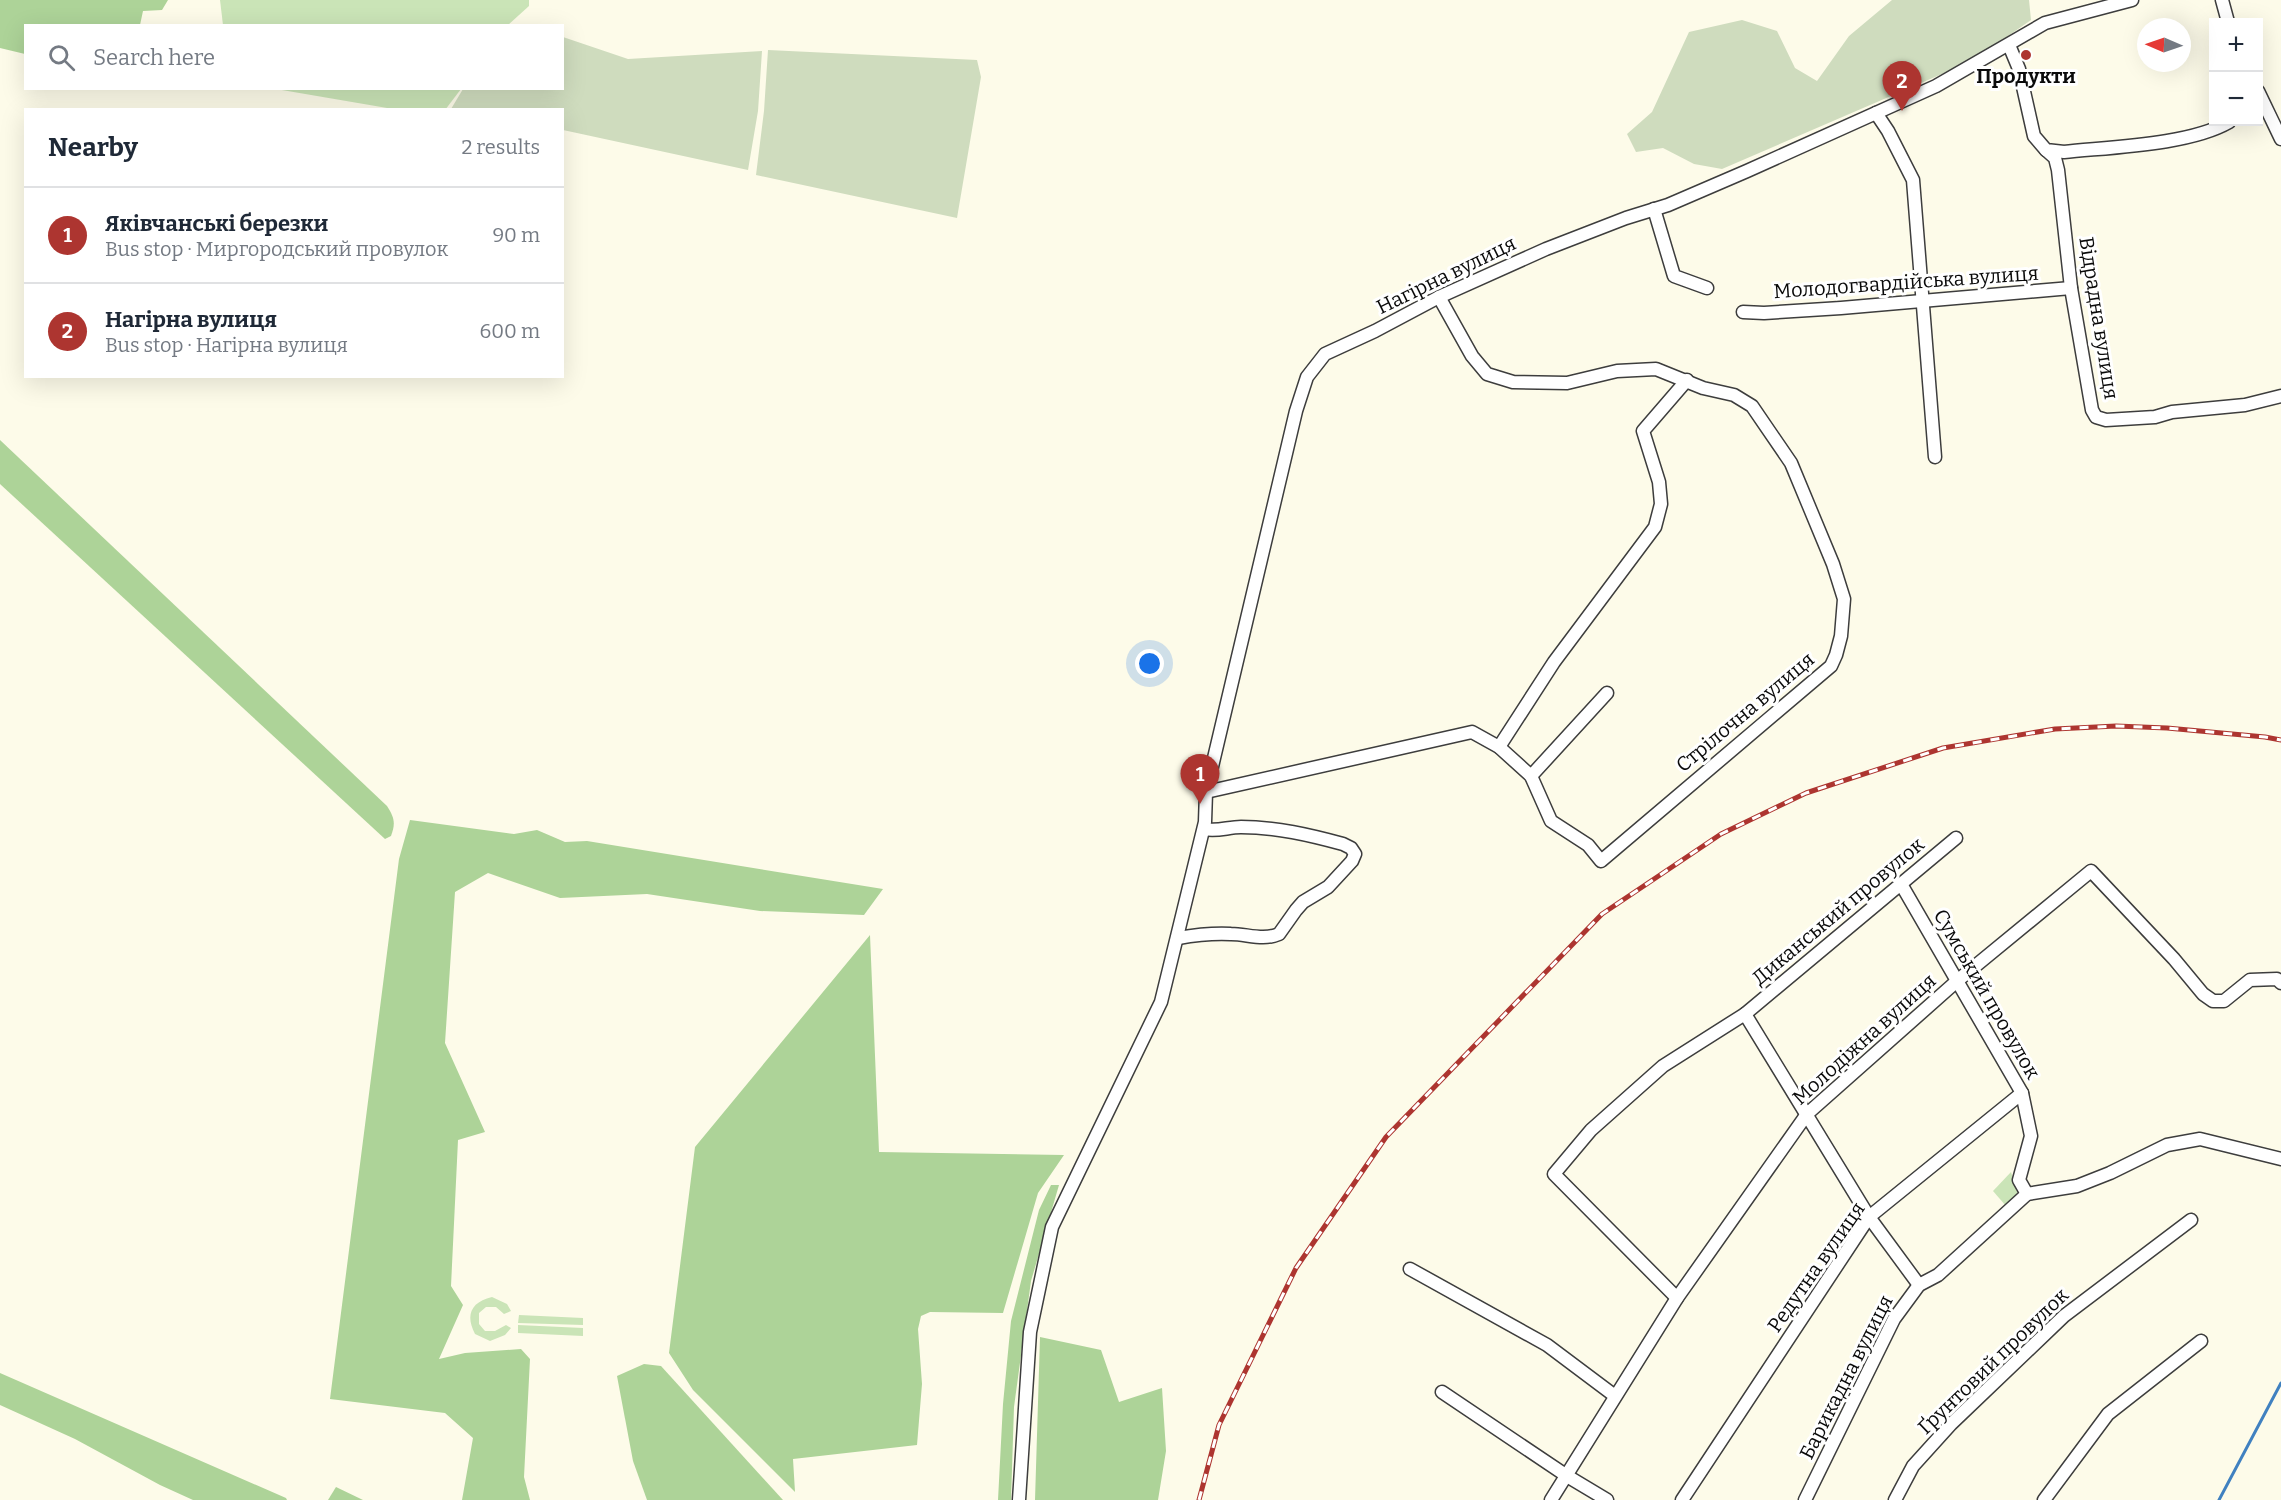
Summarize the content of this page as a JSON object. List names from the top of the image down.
{
  "streets": {
    "street": [
      "Нагірна вулиця",
      "Молодогвардійська вулиця",
      "Відрадна вулиця",
      "Стрілочна вулиця",
      "Диканський провулок",
      "Сумський провулок",
      "Молодіжна вулиця",
      "Редутна вулиця",
      "Ґрунтовий провулок",
      "Барикадна вулиця"
    ]
  },
  "crossings": [
    ["Нагірна вулиця", "Відрадна вулиця"],
    ["Нагірна вулиця", "Стрілочна вулиця"],
    ["Молодогвардійська вулиця", "Відрадна вулиця"],
    ["Диканський провулок", "Сумський провулок"],
    ["Сумський провулок", "Молодіжна вулиця"],
    ["Сумський провулок", "Редутна вулиця"],
    ["Сумський провулок", "Барикадна вулиця"]
  ],
  "places": ["Продукти"],
  "north": "left",
  "page": {
    "map_buttons": ["+", "−"],
    "search": "Search here",
    "pins": ["2", "1"],
    "heading": ["Nearby", "2 results"],
    "list": [
      {
        "mark": "1",
        "name": "Яківчанські березки",
        "note": "Bus stop · Миргородський провулок",
        "value": "90 m"
      },
      {
        "mark": "2",
        "name": "Нагірна вулиця",
        "note": "Bus stop · Нагірна вулиця",
        "value": "600 m"
      }
    ]
  }
}
